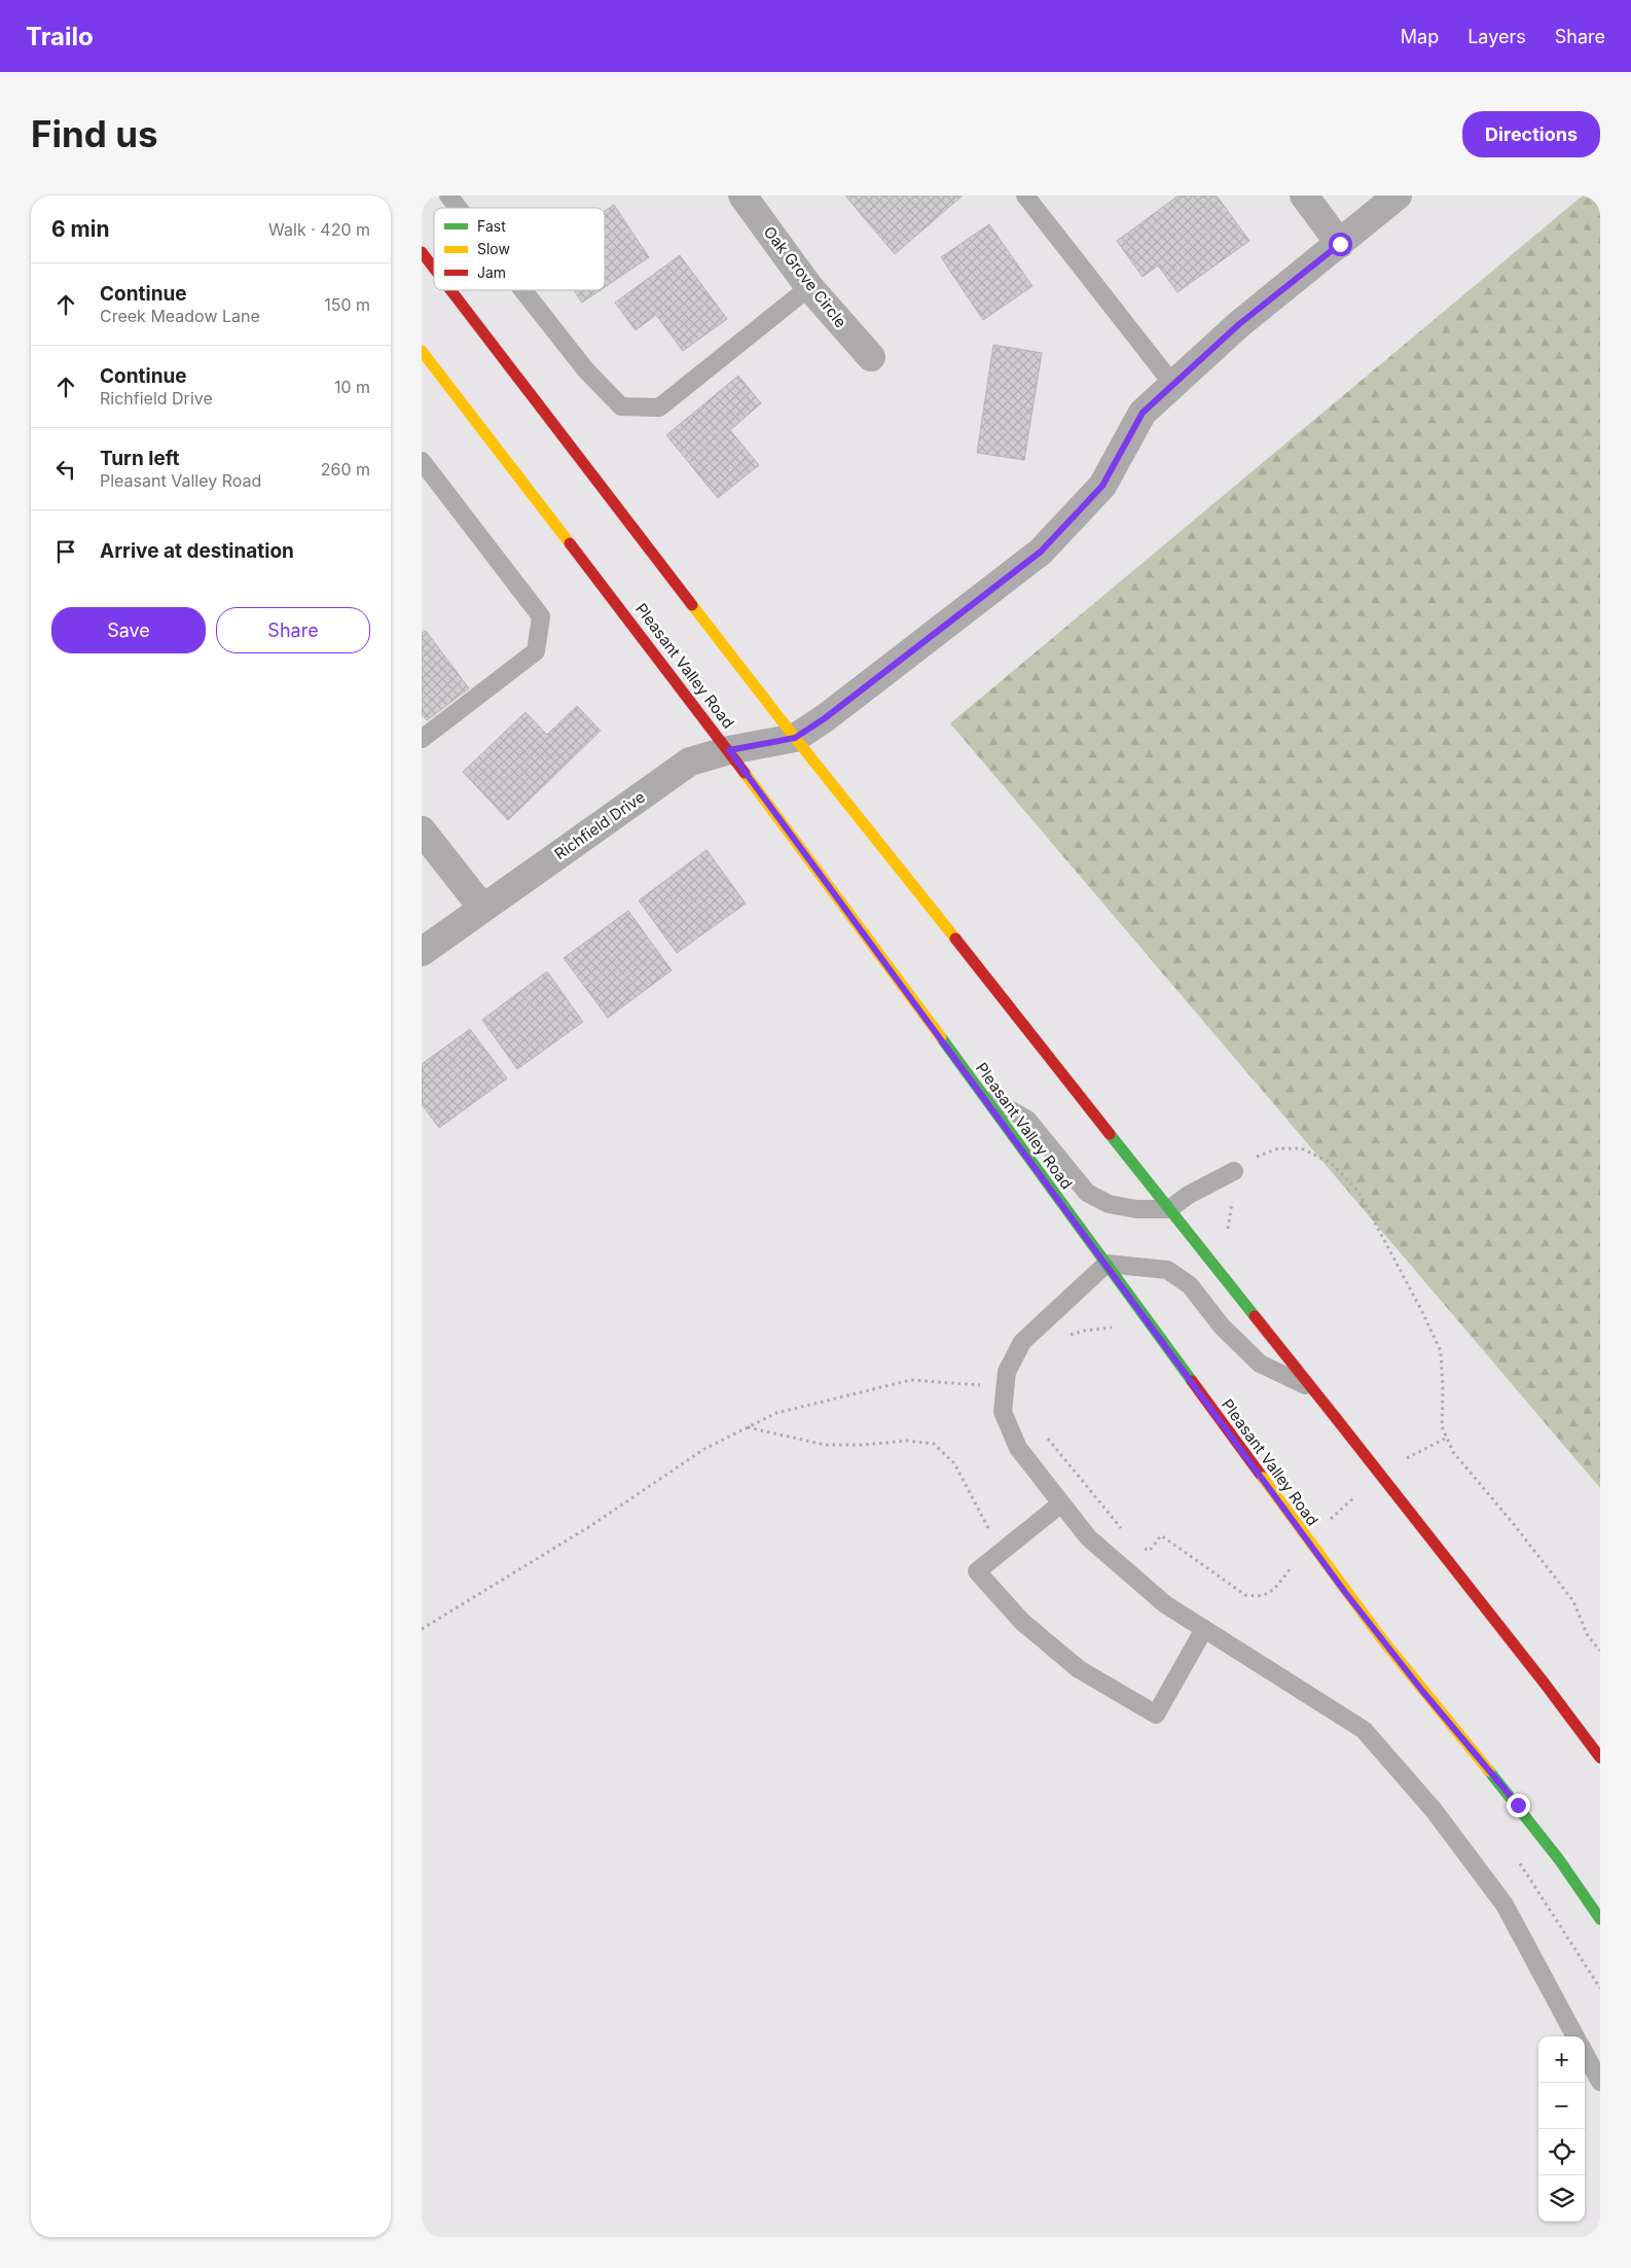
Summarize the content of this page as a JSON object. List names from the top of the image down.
{
  "streets": {
    "main road": ["Pleasant Valley Road"],
    "street": ["Oak Grove Circle", "Richfield Drive"]
  },
  "crossings": [
    ["Pleasant Valley Road", "Richfield Drive"]
  ],
  "legend": ["Fast", "Slow", "Jam"],
  "page": {
    "header": "Trailo",
    "nav": ["Map", "Layers", "Share"],
    "buttons": [
      "Directions",
      ["Save", "Share"]
    ],
    "title": "Find us",
    "heading": ["6 min", "Walk · 420 m"],
    "list": [
      ["Continue", "Creek Meadow Lane", "150 m"],
      ["Continue", "Richfield Drive", "10 m"],
      ["Turn left", "Pleasant Valley Road", "260 m"],
      "Arrive at destination"
    ],
    "map_buttons": ["+", "−"]
  }
}
